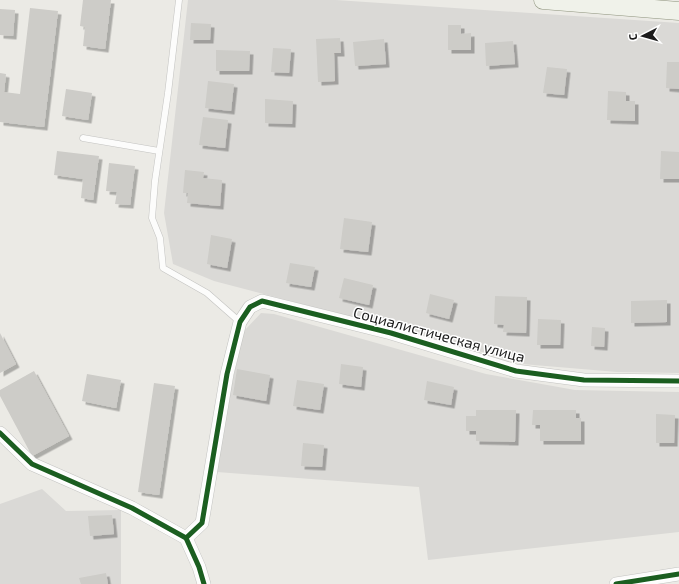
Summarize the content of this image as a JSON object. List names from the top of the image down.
{
  "streets": {
    "street": ["Социалистическая улица"]
  },
  "north": "left"
}
